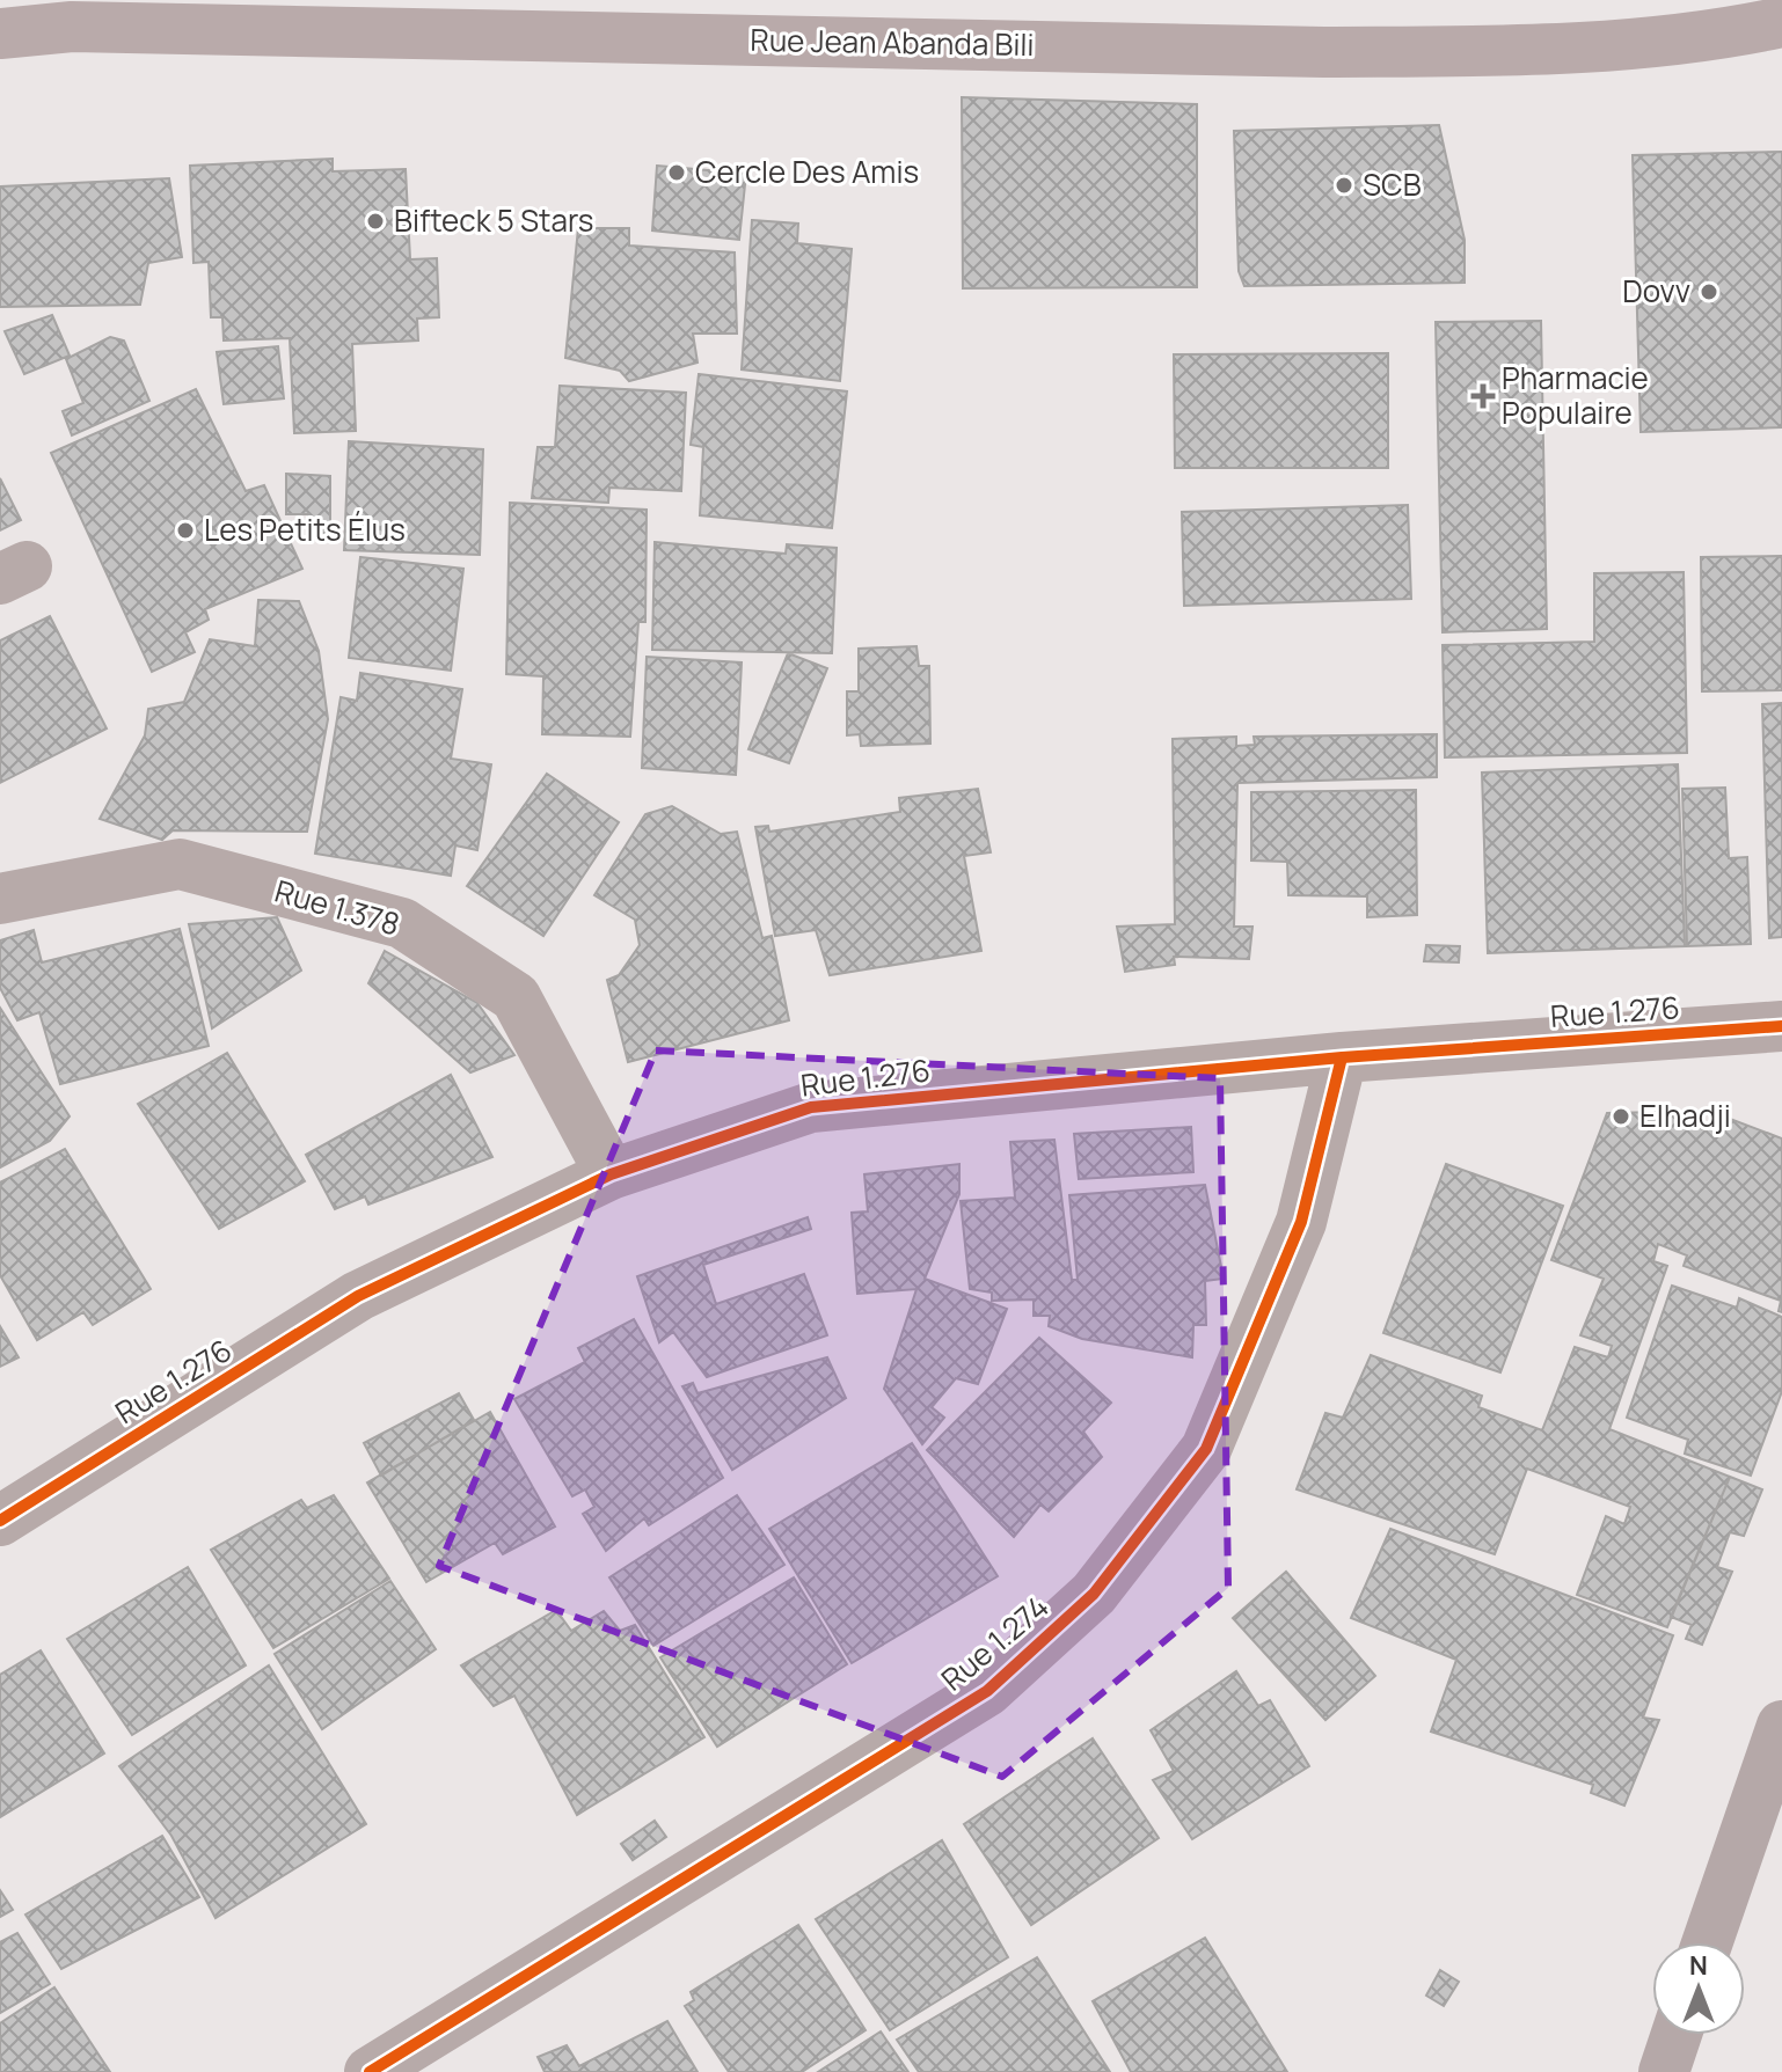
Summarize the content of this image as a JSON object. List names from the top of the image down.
{
  "streets": {
    "main road": ["Rue Jean Abanda Bili"],
    "street": ["Rue 1.378", "Rue 1.276", "Rue 1.274"]
  },
  "crossings": [
    ["Rue 1.378", "Rue 1.276"],
    ["Rue 1.276", "Rue 1.274"]
  ],
  "places": {
    "other": [
      "Cercle Des Amis",
      "SCB",
      "Bifteck 5 Stars",
      "Dovv",
      "Les Petits Élus",
      "Elhadji"
    ],
    "health": ["Pharmacie Populaire"]
  },
  "north": "top"
}
